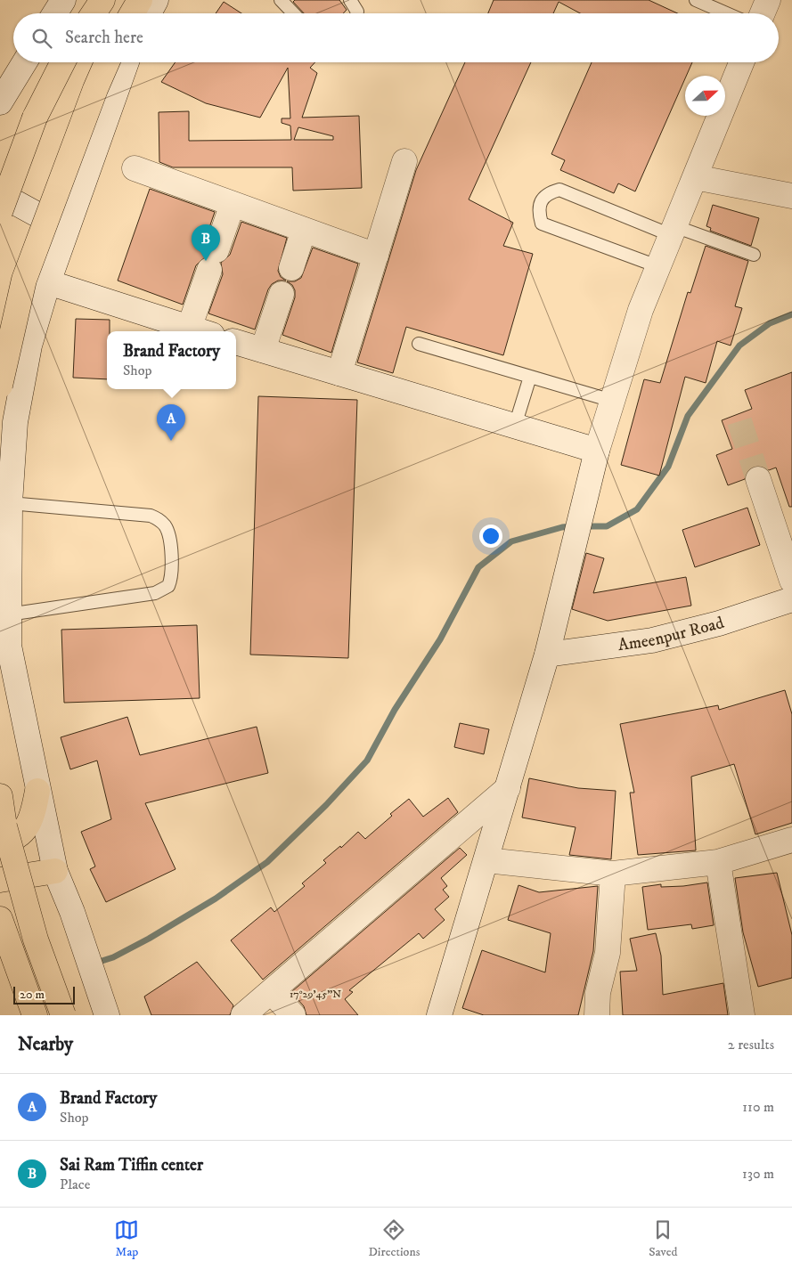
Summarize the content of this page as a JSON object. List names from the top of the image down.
{
  "streets": {
    "street": ["Ameenpur Road"]
  },
  "scale_bar": "20 m",
  "north": "right",
  "page": {
    "search": "Search here",
    "pins": ["B", "A"],
    "popup": ["Brand Factory", "Shop"],
    "scale": "20 m",
    "heading": ["Nearby", "2 results"],
    "list": [
      {
        "mark": "A",
        "name": "Brand Factory",
        "note": "Shop",
        "value": "110 m"
      },
      {
        "mark": "B",
        "name": "Sai Ram Tiffin center",
        "note": "Place",
        "value": "130 m"
      }
    ],
    "nav": ["Map", "Directions", "Saved"]
  },
  "coordinates": ["17°29'45\"N"]
}
